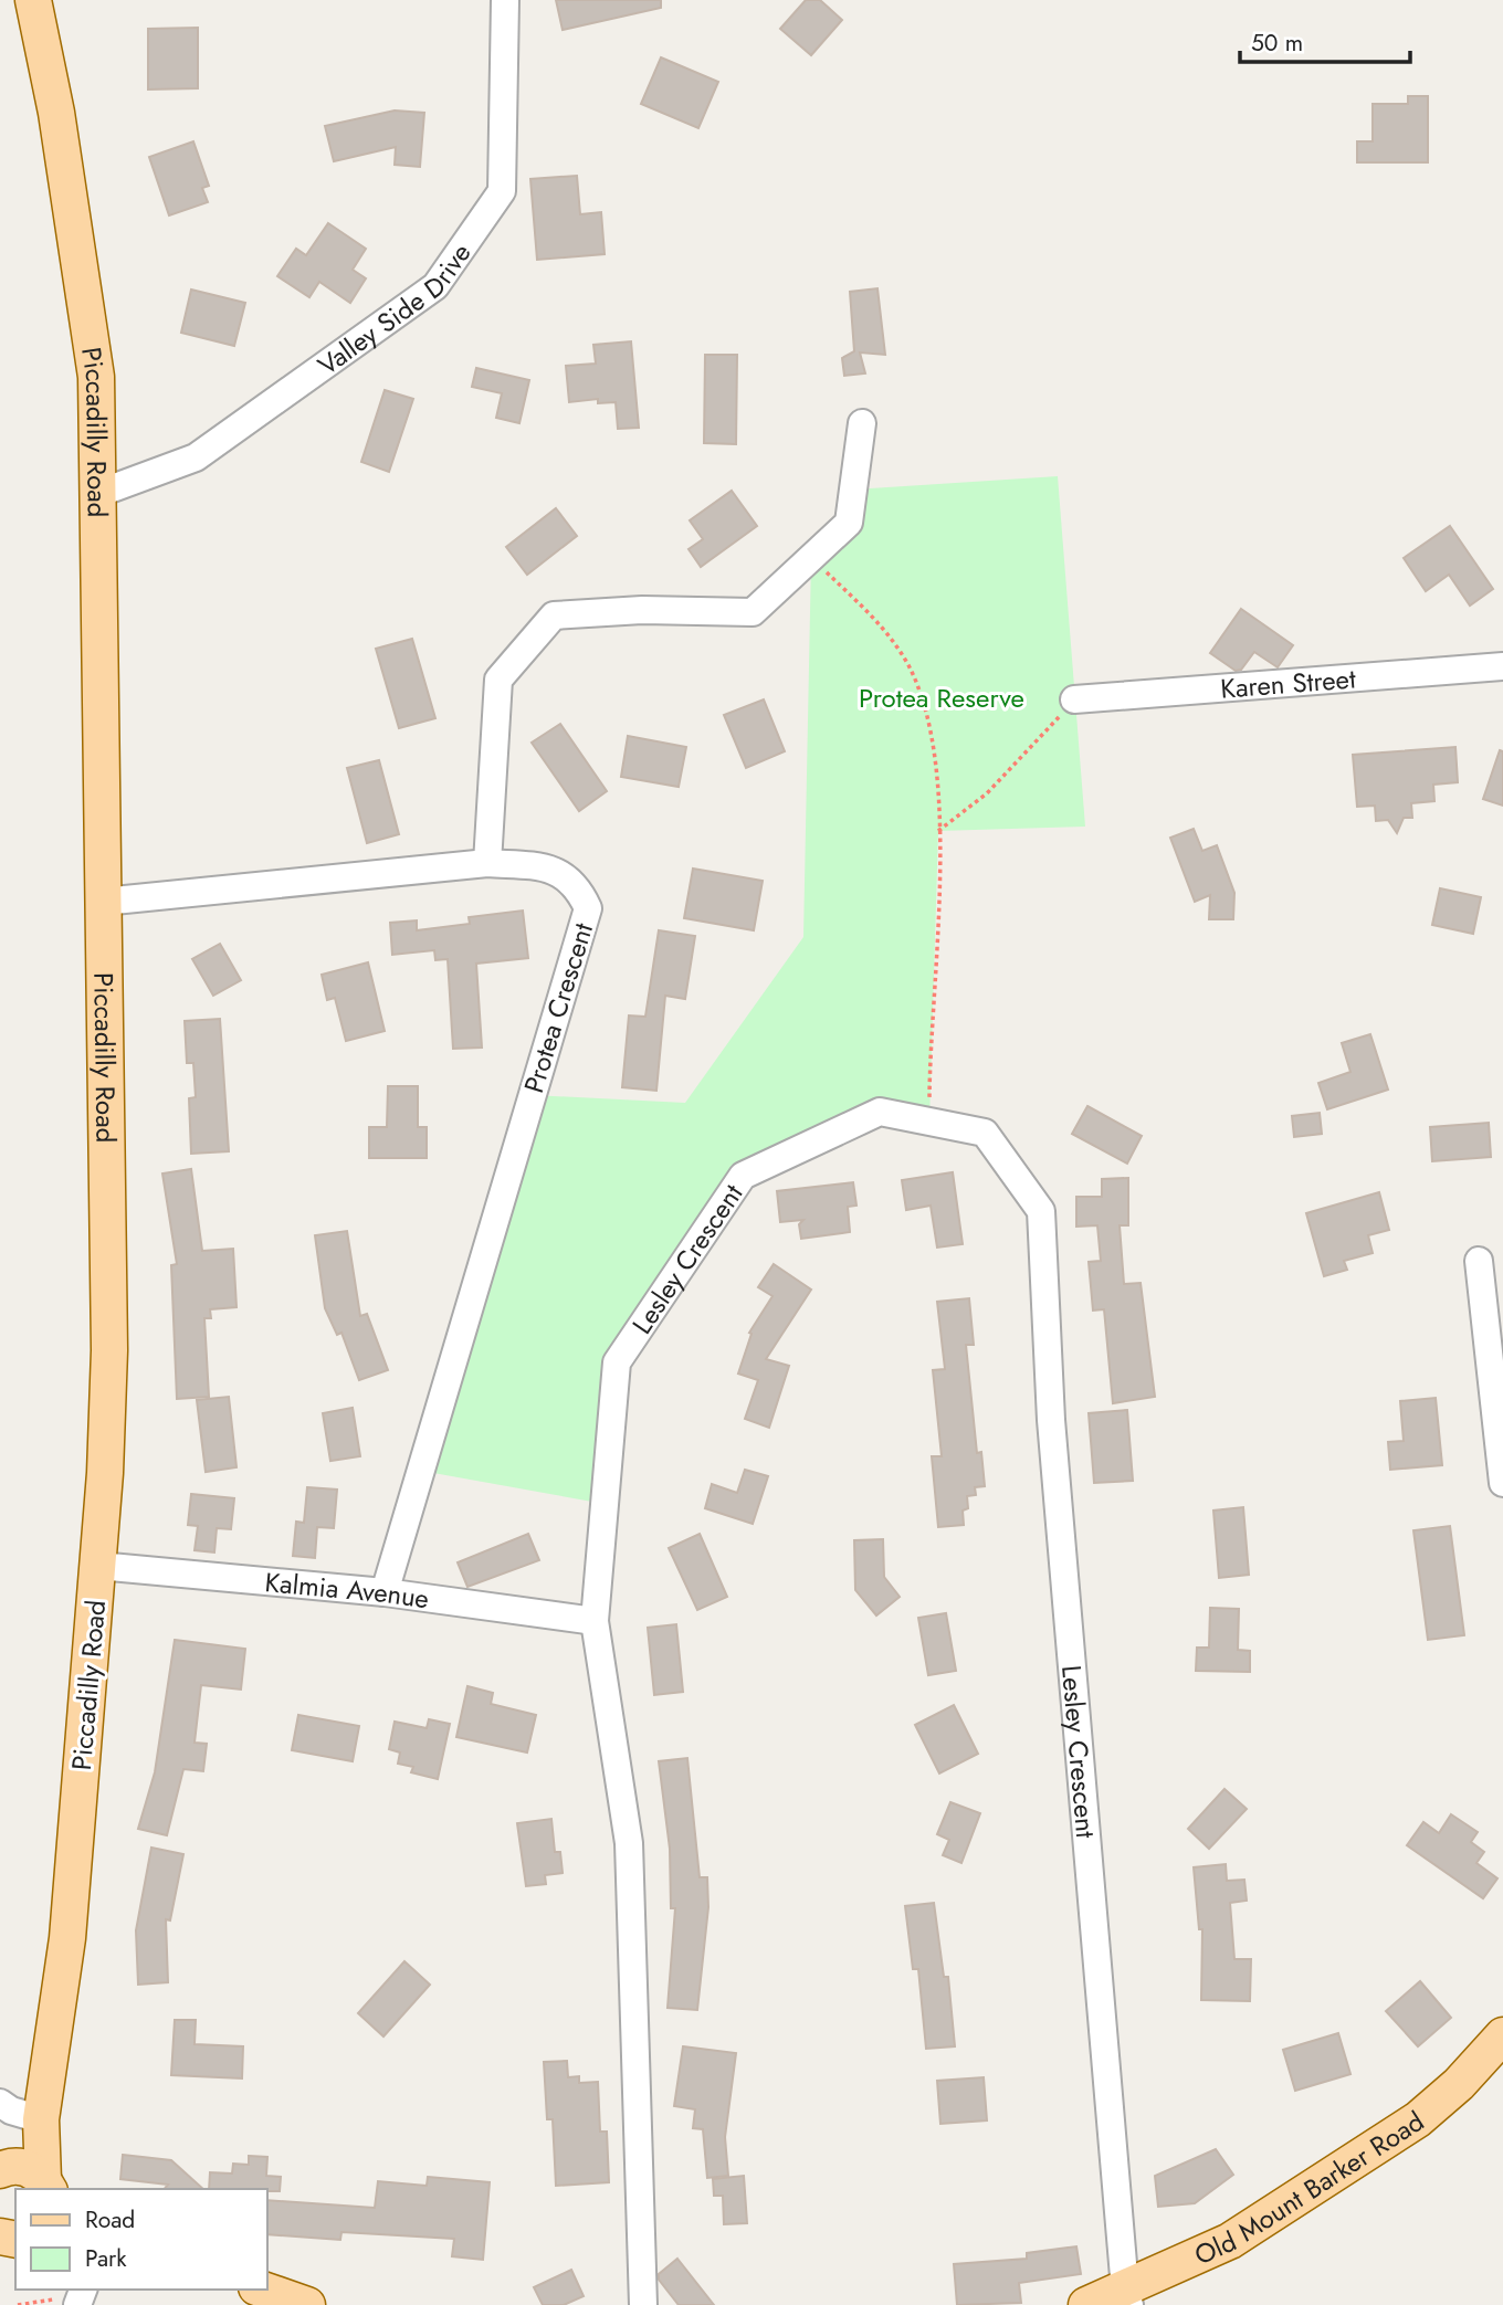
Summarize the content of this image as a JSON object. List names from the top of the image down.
{
  "streets": {
    "main road": ["Piccadilly Road", "Old Mount Barker Road"],
    "street": [
      "Valley Side Drive",
      "Karen Street",
      "Protea Crescent",
      "Lesley Crescent",
      "Kalmia Avenue"
    ]
  },
  "crossings": [
    ["Valley Side Drive", "Piccadilly Road"],
    ["Piccadilly Road", "Protea Crescent"],
    ["Piccadilly Road", "Kalmia Avenue"],
    ["Protea Crescent", "Kalmia Avenue"],
    ["Lesley Crescent", "Kalmia Avenue"],
    ["Lesley Crescent", "Old Mount Barker Road"]
  ],
  "parks": ["Protea Reserve"],
  "legend": ["Road", "Park"],
  "scale_bar": "50 m"
}
